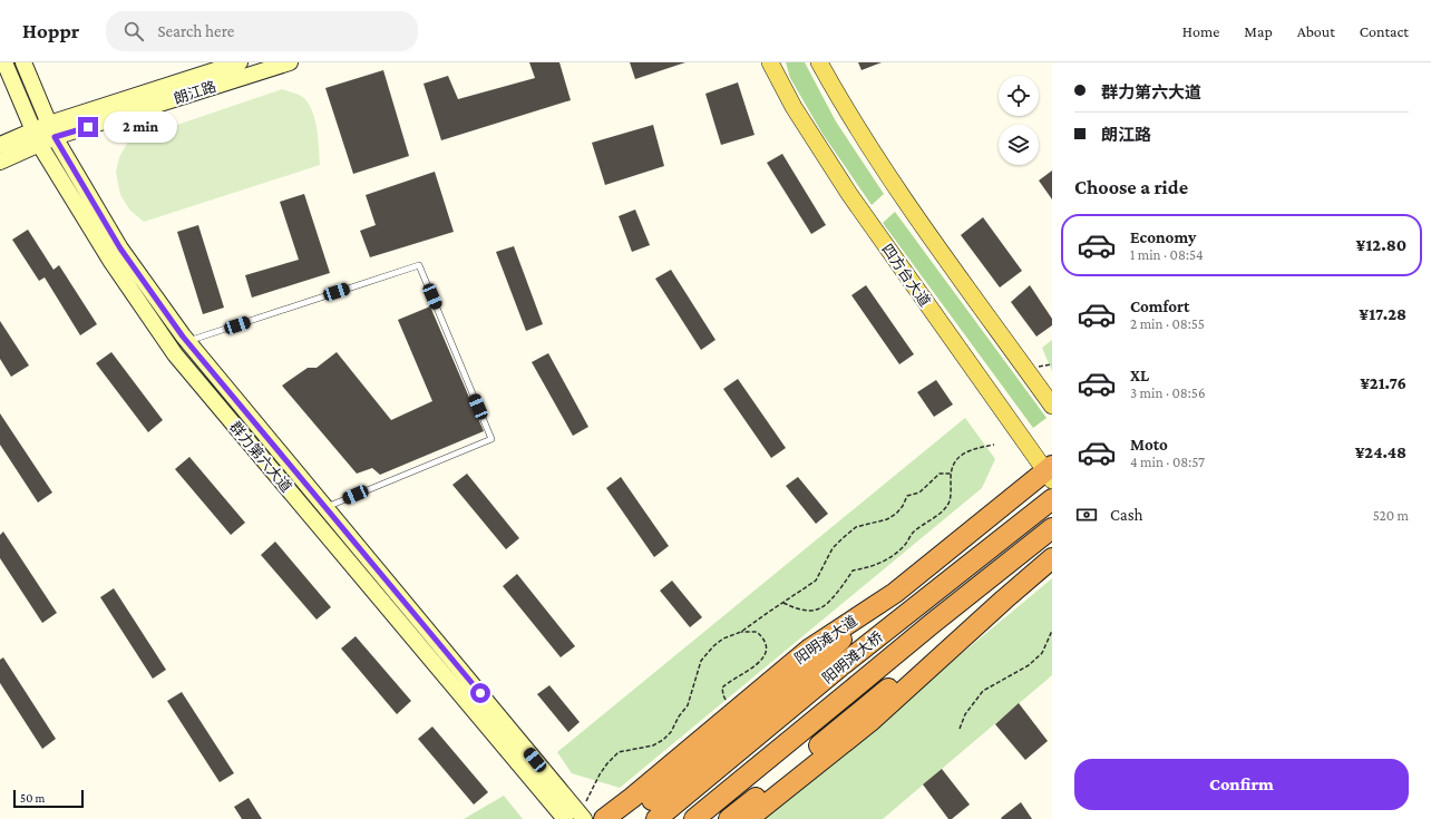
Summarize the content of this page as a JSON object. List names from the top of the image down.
{
  "streets": {
    "highway": ["阳明滩大道", "阳明滩大桥"],
    "main road": ["朗江路", "四方台大道", "群力第六大道"]
  },
  "crossings": [
    ["朗江路", "群力第六大道"],
    ["四方台大道", "阳明滩大道"]
  ],
  "scale_bar": "50 m",
  "page": {
    "header": "Hoppr",
    "search": "Search here",
    "nav": [
      "Home",
      "Map",
      "About",
      "Contact"
    ],
    "banner": ["群力第六大道", "朗江路"],
    "bubble": "2 min",
    "heading": "Choose a ride",
    "list": [
      {
        "name": "Economy",
        "note": "1 min · 08:54",
        "value": "¥12.80"
      },
      {
        "name": "Comfort",
        "note": "2 min · 08:55",
        "value": "¥17.28"
      },
      {
        "name": "XL",
        "note": "3 min · 08:56",
        "value": "¥21.76"
      },
      {
        "name": "Moto",
        "note": "4 min · 08:57",
        "value": "¥24.48"
      }
    ],
    "pay": ["Cash", "520 m"],
    "buttons": "Confirm",
    "scale": "50 m"
  }
}
